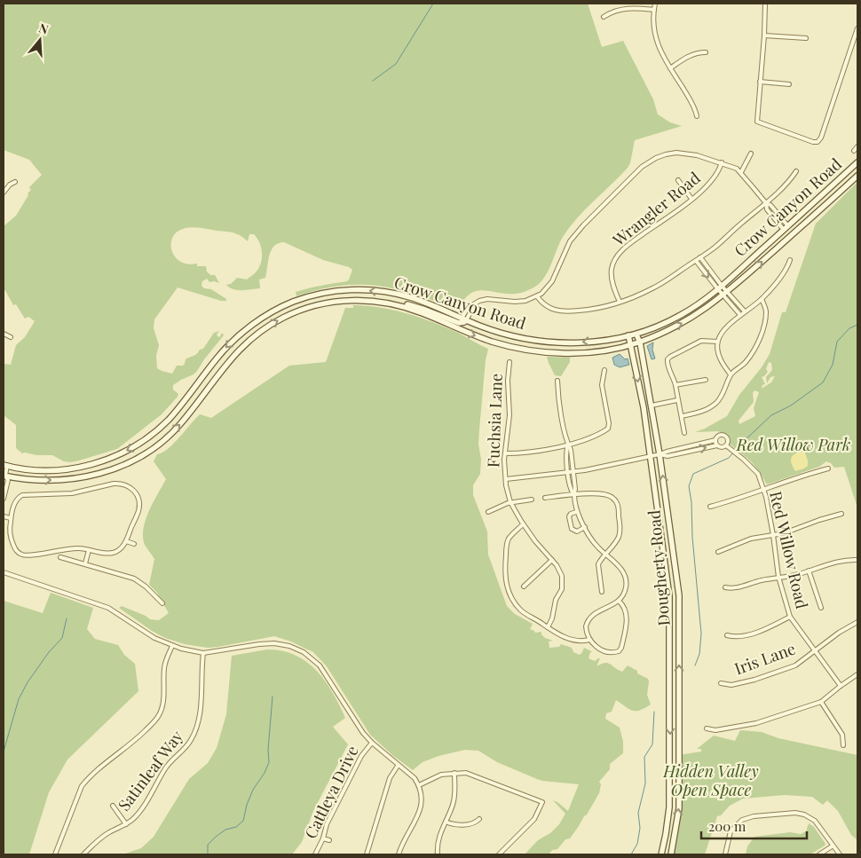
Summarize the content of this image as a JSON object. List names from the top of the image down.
{
  "streets": {
    "main road": ["Crow Canyon Road", "Dougherty Road"],
    "street": [
      "Wrangler Road",
      "Fuchsia Lane",
      "Red Willow Road",
      "Iris Lane",
      "Satinleaf Way",
      "Cattleya Drive"
    ]
  },
  "crossings": [
    ["Crow Canyon Road", "Dougherty Road"],
    ["Red Willow Road", "Iris Lane"]
  ],
  "parks": ["Red Willow Park", "Hidden Valley Open Space"],
  "scale_bar": "200 m",
  "north": "top"
}
